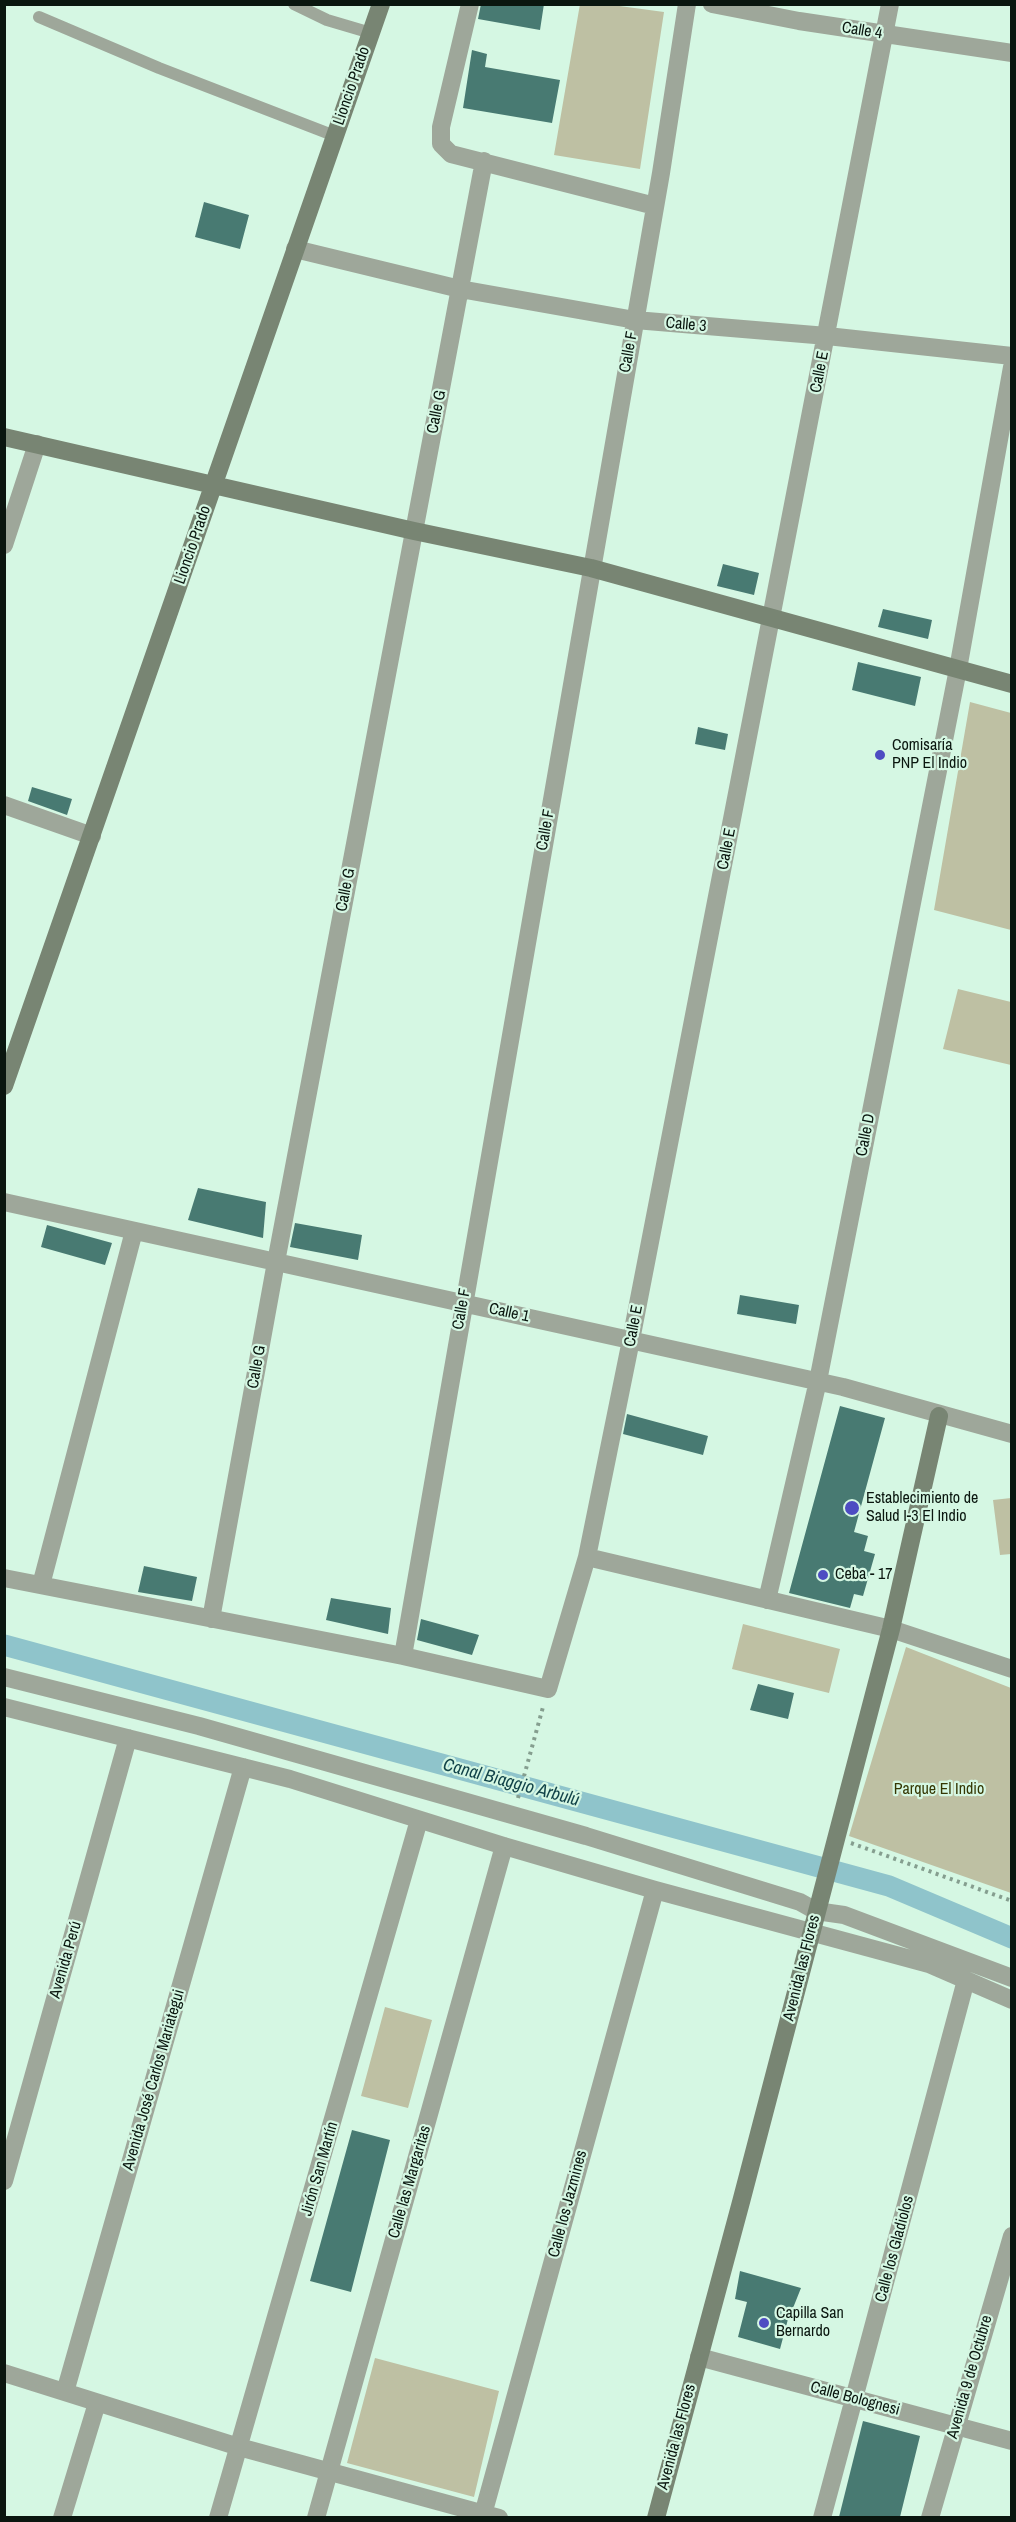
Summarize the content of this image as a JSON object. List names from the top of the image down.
{
  "streets": {
    "street": [
      "Calle 4",
      "Lioncio Prado",
      "Calle 3",
      "Calle F",
      "Calle E",
      "Calle G",
      "Calle D",
      "Calle 1",
      "Avenida Perú",
      "Avenida las Flores",
      "Avenida José Carlos Mariategui",
      "Jirón San Martín",
      "Calle las Margaritas",
      "Calle los Jazmines",
      "Calle los Gladiolos",
      "Avenida 9 de Octubre",
      "Calle Bolognesi"
    ]
  },
  "crossings": [
    ["Calle 4", "Calle E"],
    ["Lioncio Prado", "Calle 3"],
    ["Calle 3", "Calle F"],
    ["Calle 3", "Calle E"],
    ["Calle 3", "Calle G"],
    ["Calle F", "Calle 1"],
    ["Calle E", "Calle 1"],
    ["Calle G", "Calle 1"],
    ["Calle D", "Calle 1"],
    ["Calle 1", "Avenida las Flores"],
    ["Avenida las Flores", "Calle Bolognesi"],
    ["Calle los Gladiolos", "Calle Bolognesi"],
    ["Avenida 9 de Octubre", "Calle Bolognesi"]
  ],
  "water": ["Canal Biaggio Arbulú"],
  "parks": ["Parque El Indio"],
  "places": [
    "Comisaría PNP El Indio",
    "Establecimiento de Salud I-3 El Indio",
    "Ceba - 17",
    "Capilla San Bernardo"
  ]
}
